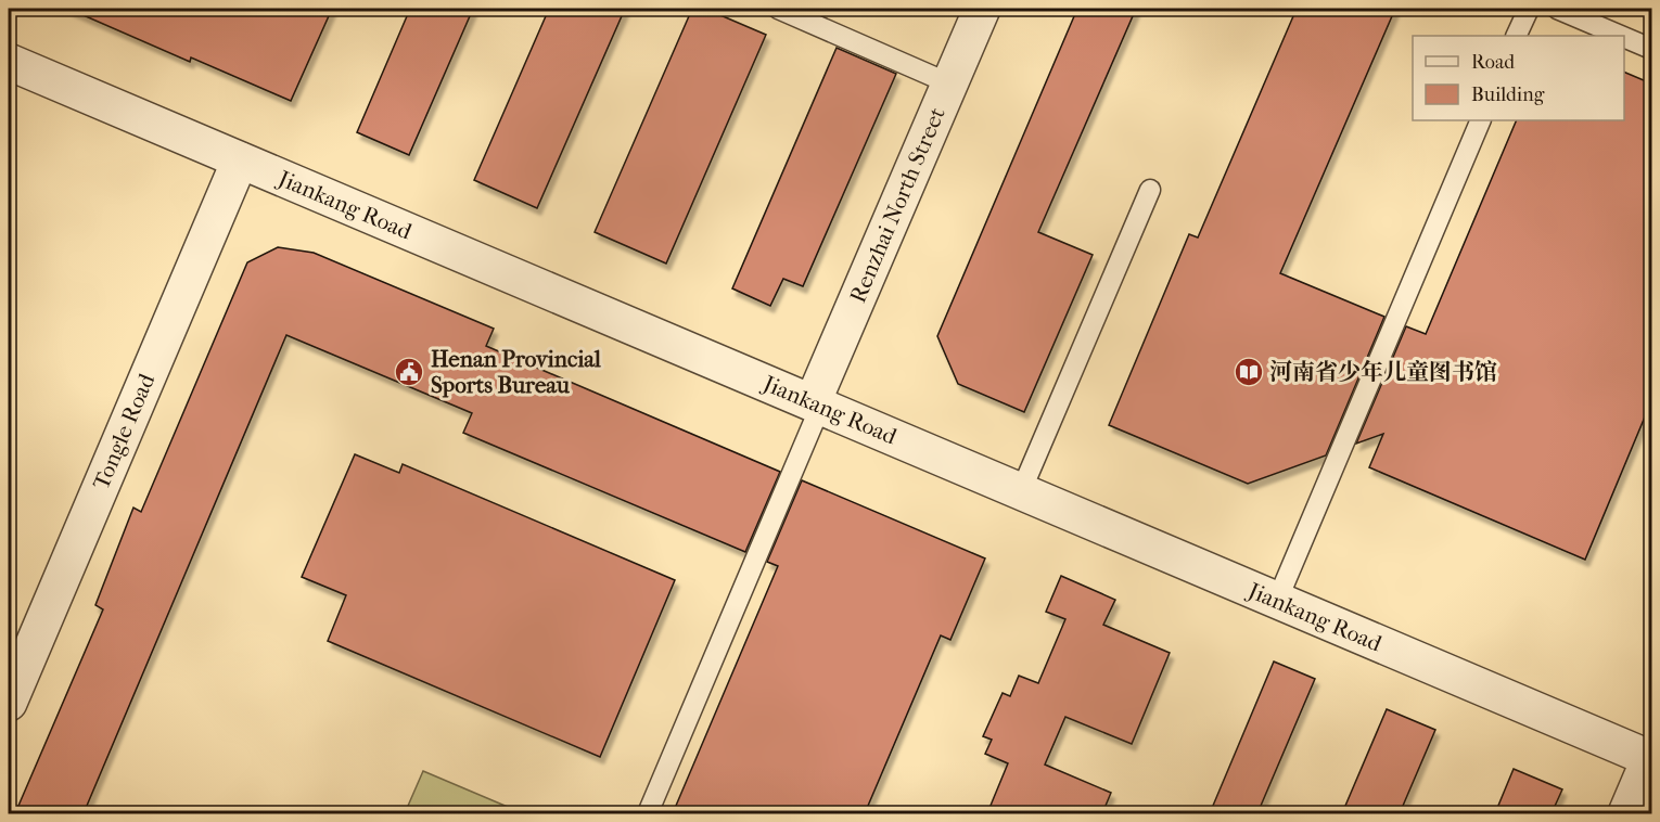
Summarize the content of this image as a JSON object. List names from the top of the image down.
{
  "streets": {
    "street": ["Jiankang Road", "Renzhai North Street", "Tongle Road"]
  },
  "crossings": [
    ["Jiankang Road", "Renzhai North Street"],
    ["Jiankang Road", "Tongle Road"]
  ],
  "places": {
    "public building": ["Henan Provincial Sports Bureau"],
    "library": ["河南省少年儿童图书馆"]
  },
  "legend": ["Road", "Building"]
}
